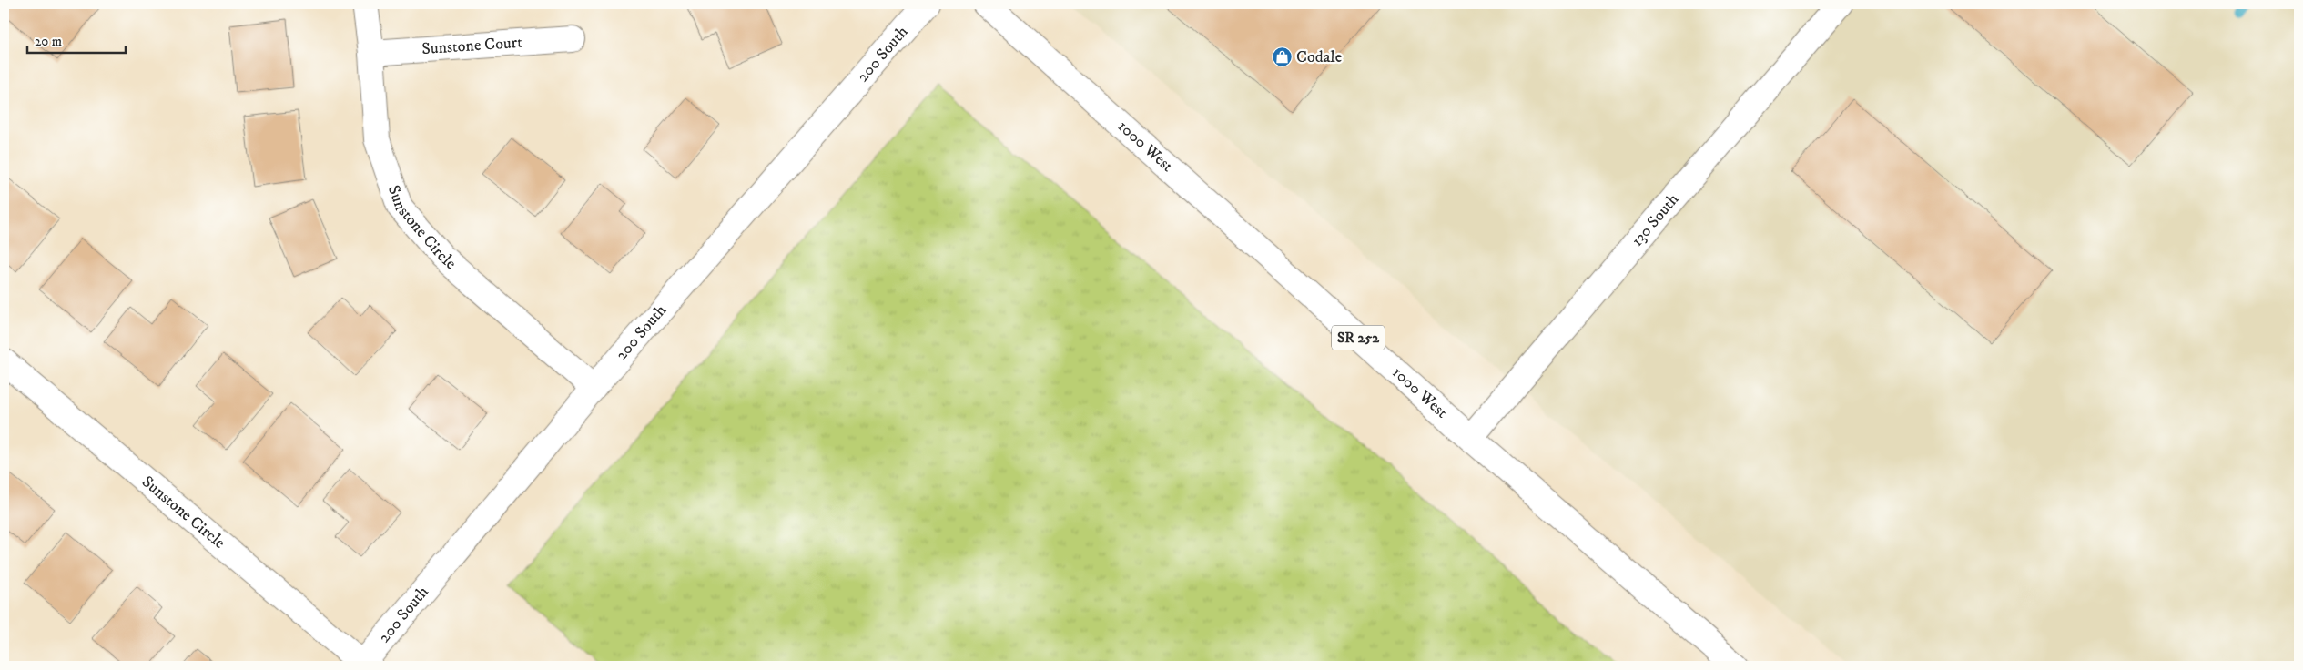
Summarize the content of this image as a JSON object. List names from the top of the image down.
{
  "streets": {
    "street": [
      "Sunstone Court",
      "200 South",
      "1000 West",
      "130 South",
      "Sunstone Circle",
      "SR 252"
    ]
  },
  "crossings": [
    ["Sunstone Court", "Sunstone Circle"],
    ["200 South", "Sunstone Circle"],
    ["1000 West", "130 South"]
  ],
  "places": {
    "shop": ["Codale"]
  },
  "scale_bar": "20 m"
}
